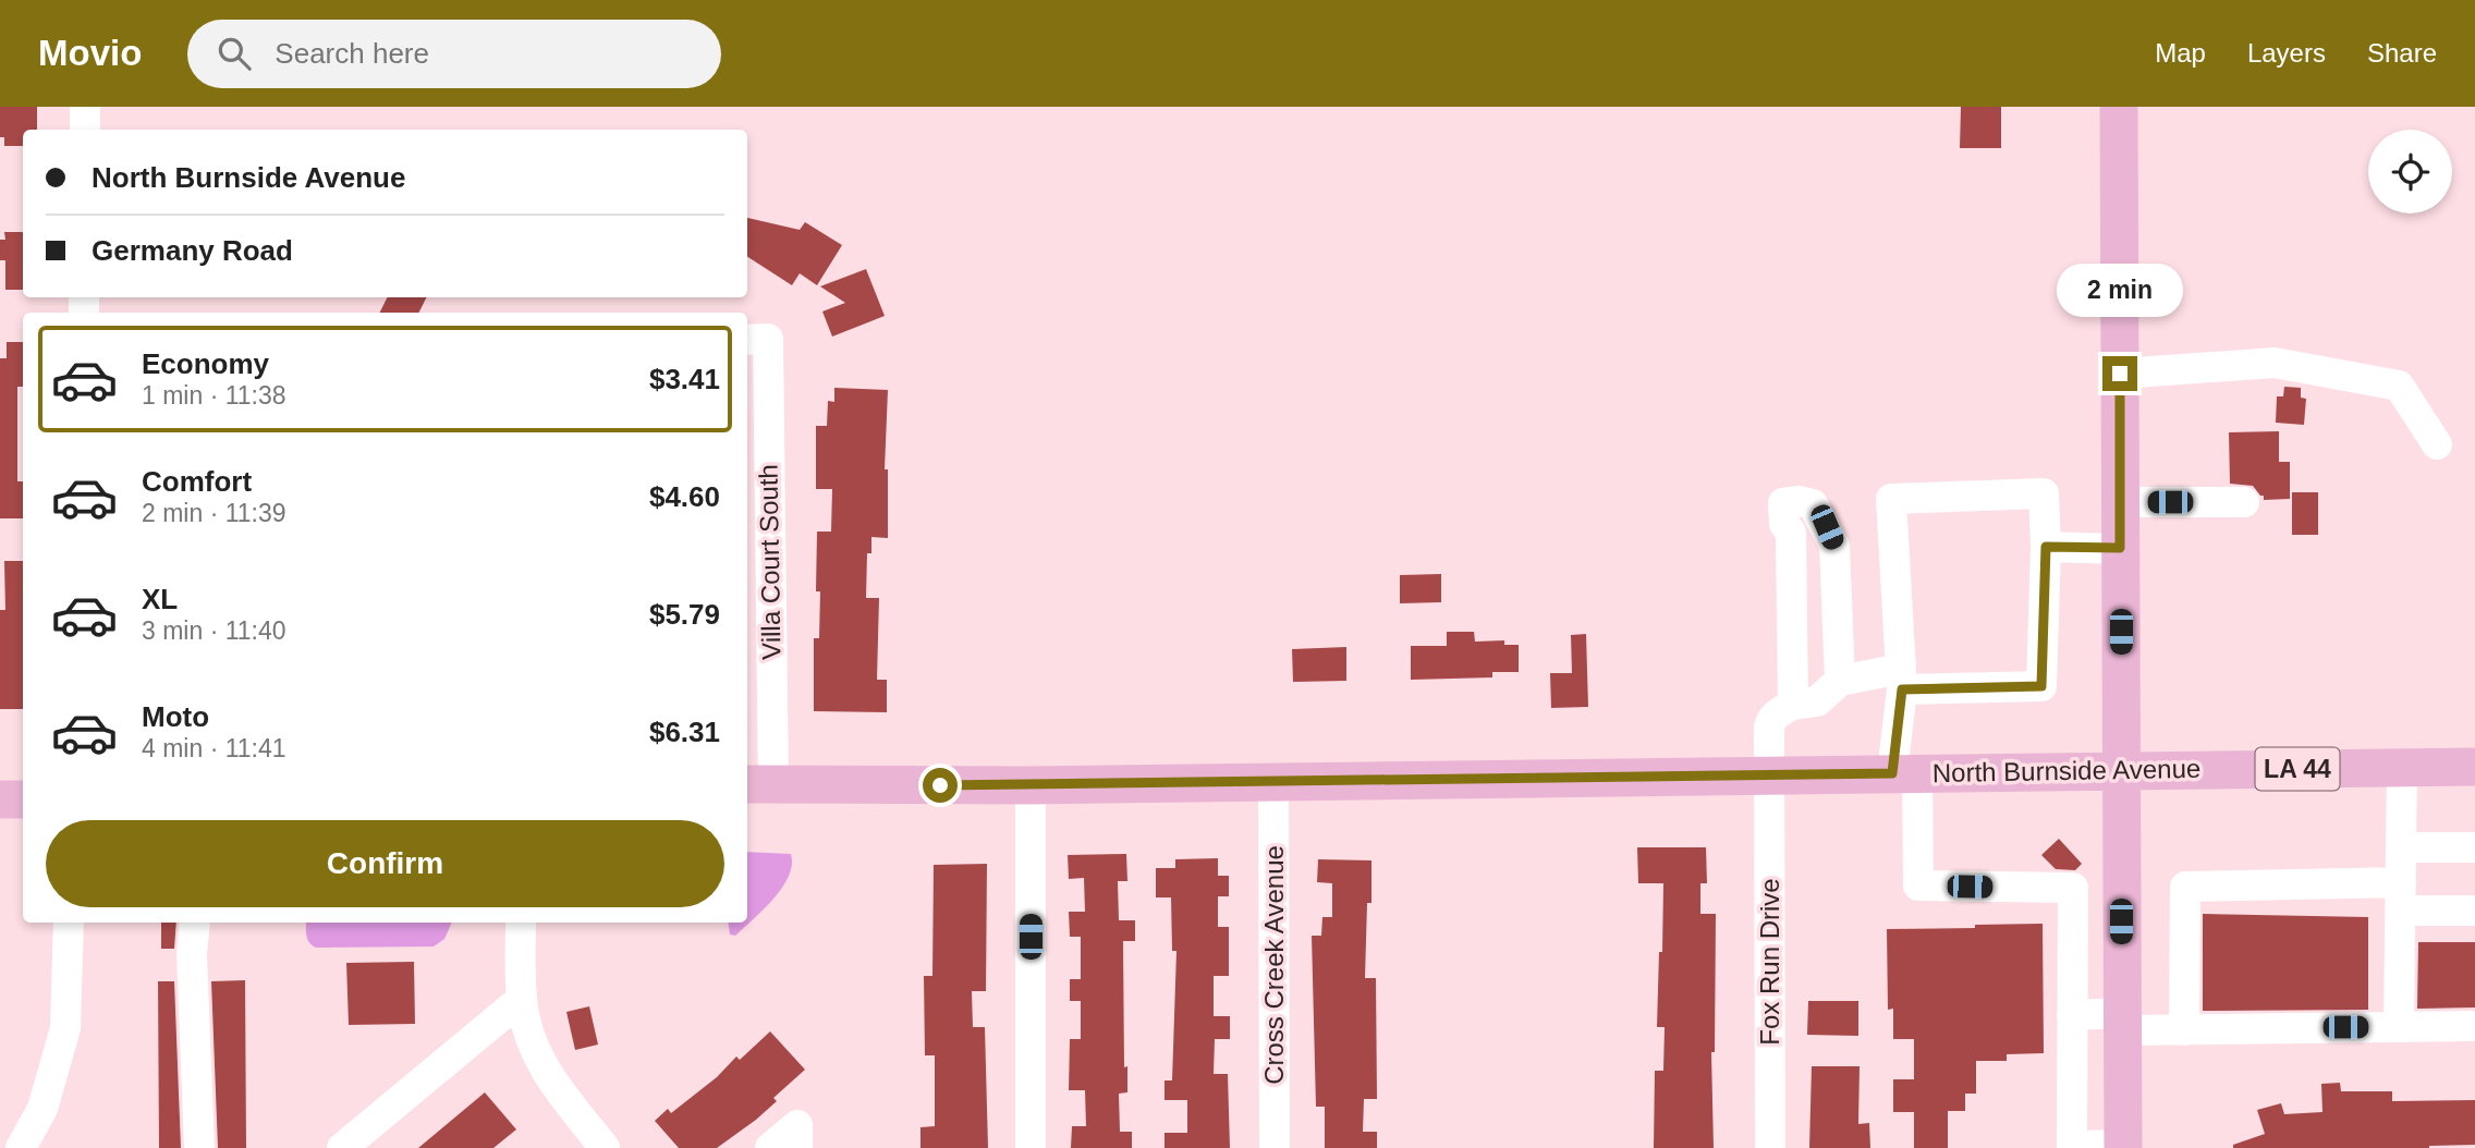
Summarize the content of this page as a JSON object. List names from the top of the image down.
{
  "streets": {
    "main road": ["LA 44", "North Burnside Avenue"],
    "street": ["Villa Court South", "Fox Run Drive", "Cross Creek Avenue"]
  },
  "crossings": [
    ["Villa Court South", "North Burnside Avenue"],
    ["North Burnside Avenue", "Fox Run Drive"],
    ["North Burnside Avenue", "Cross Creek Avenue"]
  ],
  "page": {
    "header": "Movio",
    "search": "Search here",
    "nav": ["Map", "Layers", "Share"],
    "banner": ["North Burnside Avenue", "Germany Road"],
    "bubble": "2 min",
    "list": [
      {
        "name": "Economy",
        "note": "1 min · 11:38",
        "value": "$3.41"
      },
      {
        "name": "Comfort",
        "note": "2 min · 11:39",
        "value": "$4.60"
      },
      {
        "name": "XL",
        "note": "3 min · 11:40",
        "value": "$5.79"
      },
      {
        "name": "Moto",
        "note": "4 min · 11:41",
        "value": "$6.31"
      }
    ],
    "buttons": "Confirm"
  }
}
